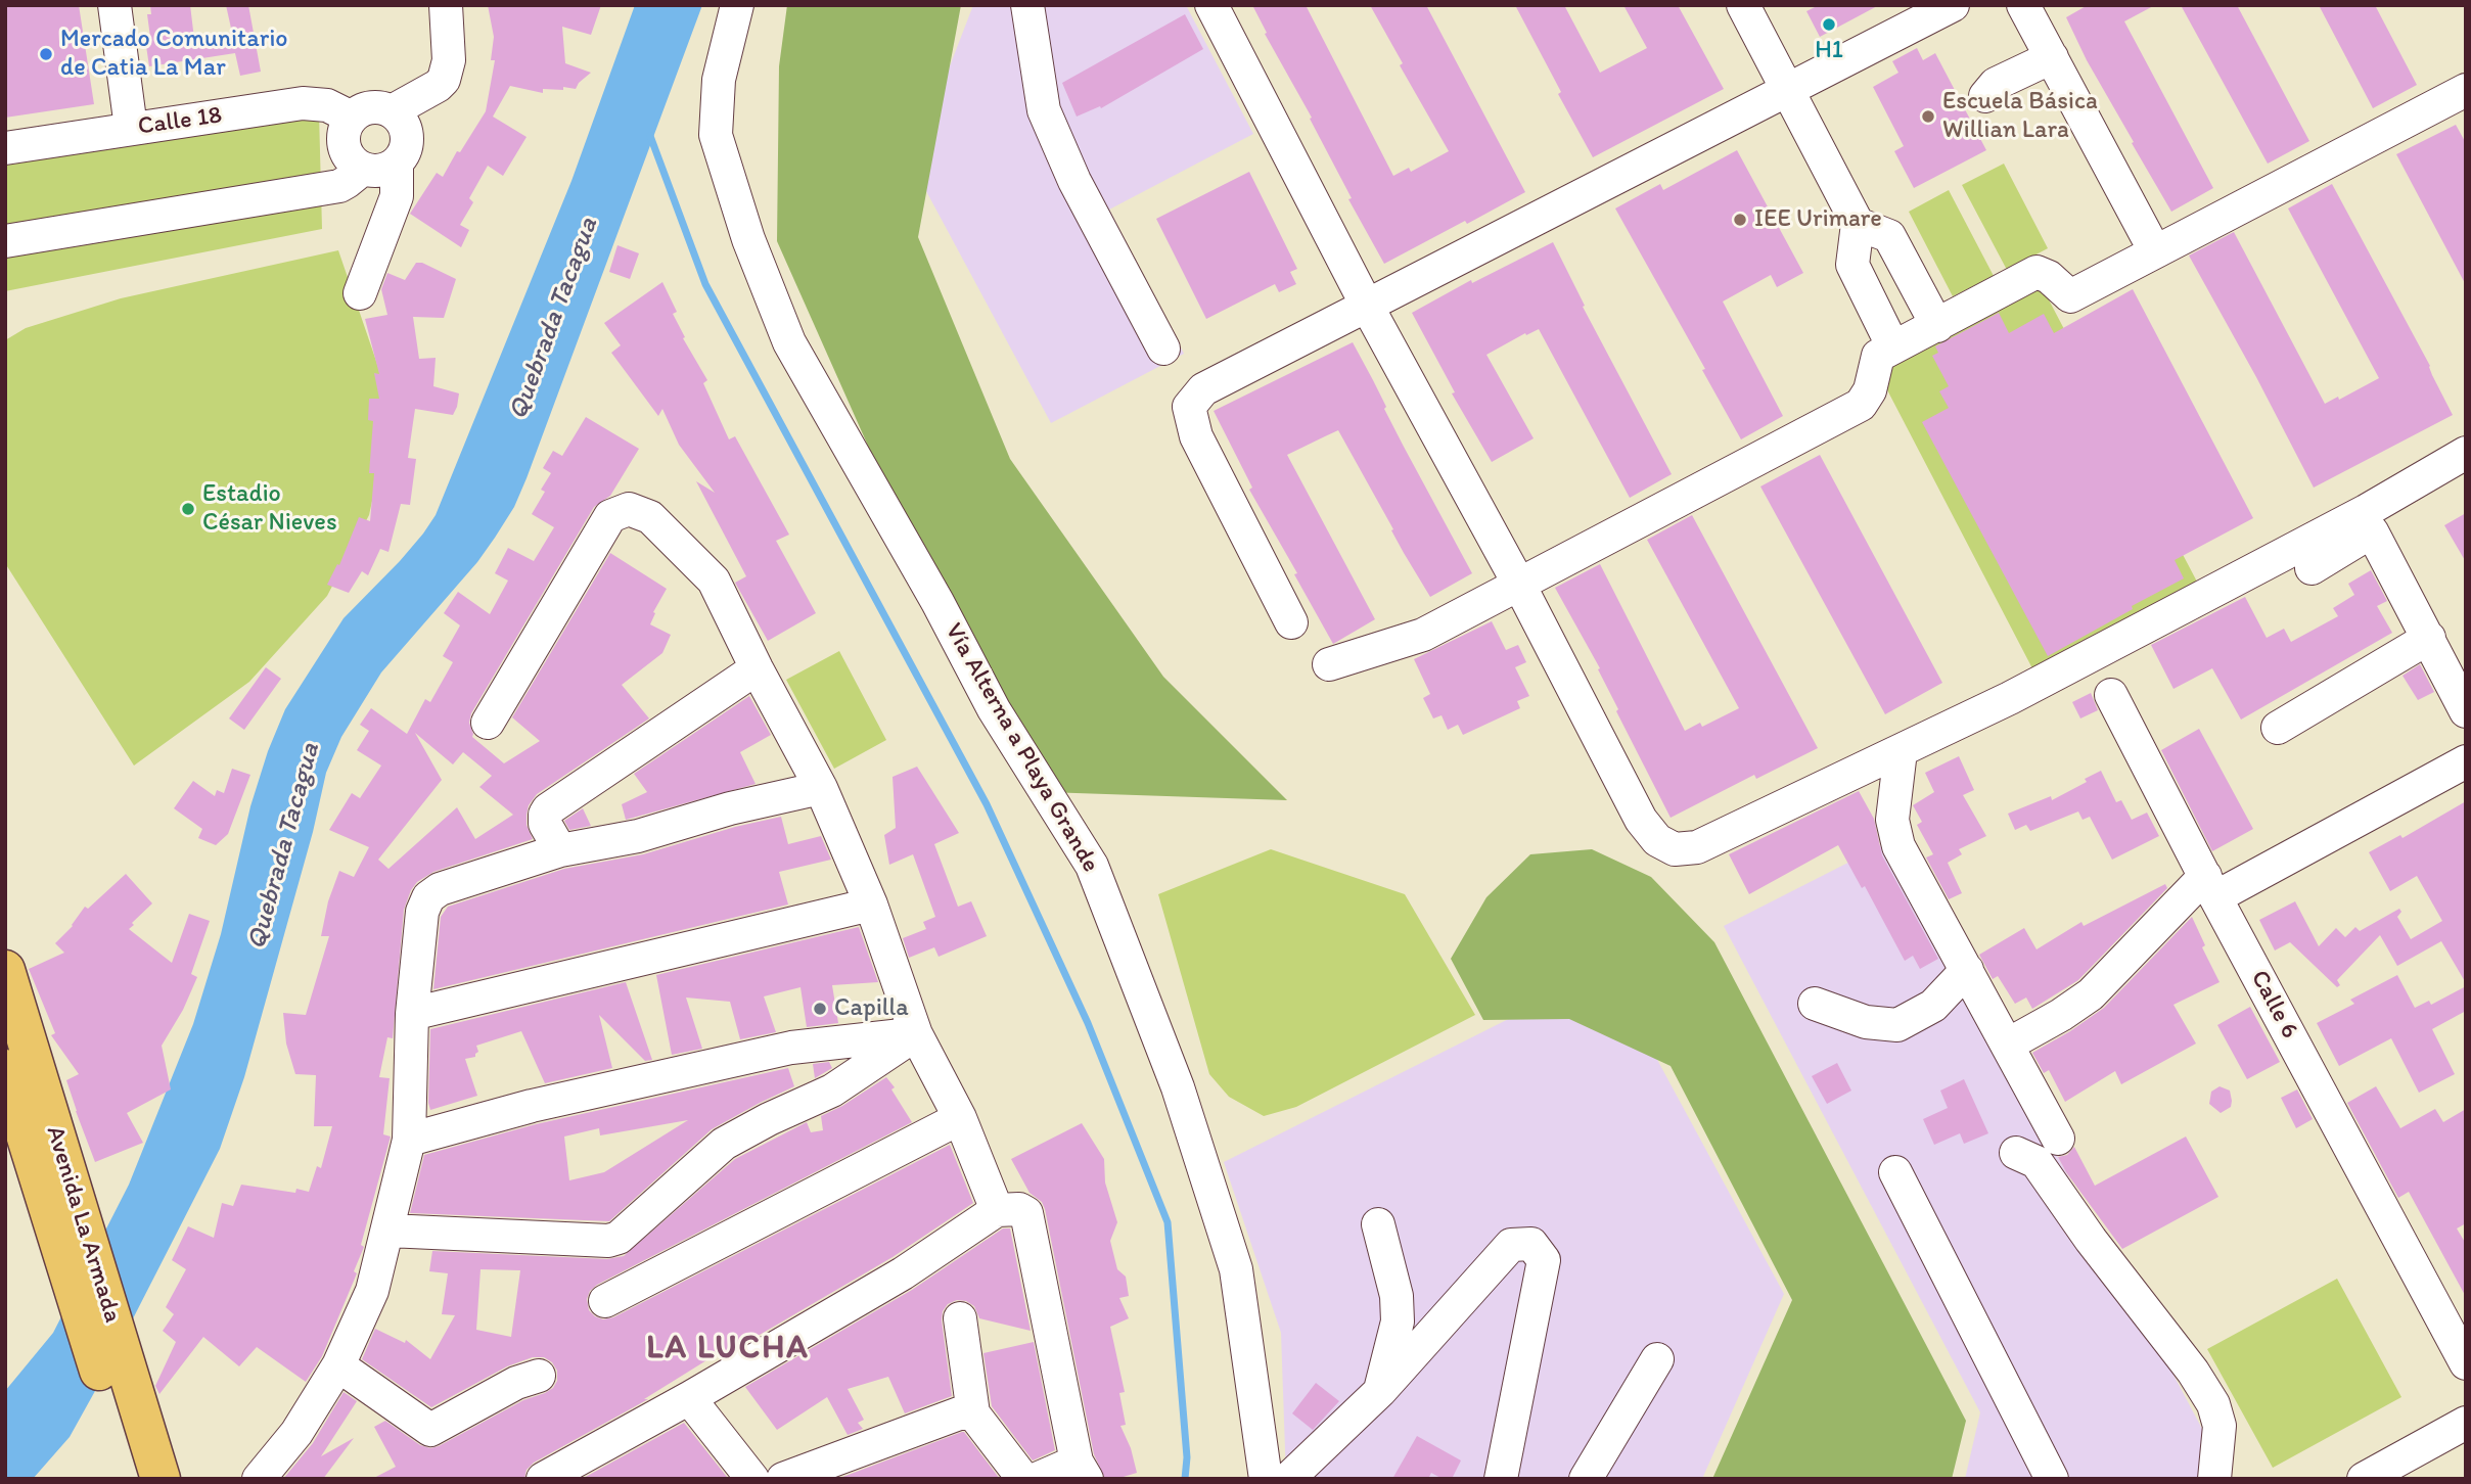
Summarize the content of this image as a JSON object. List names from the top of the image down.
{
  "streets": {
    "main road": ["Avenida La Armada"],
    "street": ["Calle 18", "Vía Alterna a Playa Grande", "Calle 6"]
  },
  "districts": ["LA LUCHA"],
  "water": ["Quebrada Tacagua"],
  "places": [
    "H1",
    "Mercado Comunitario de Catia La Mar",
    "Escuela Básica Willian Lara",
    "IEE Urimare",
    "Estadio César Nieves",
    "Capilla"
  ]
}
